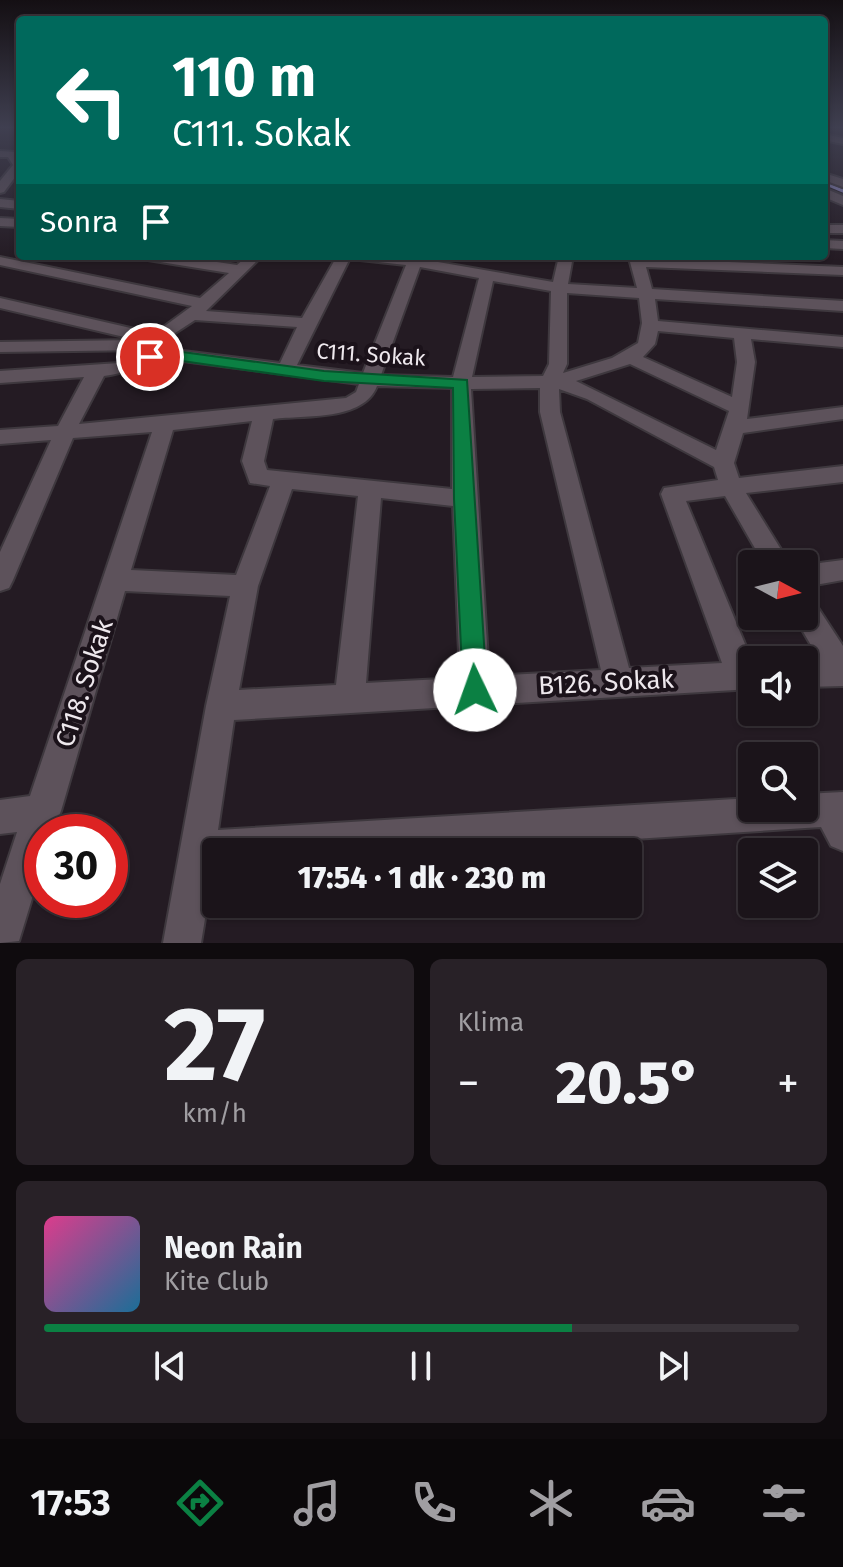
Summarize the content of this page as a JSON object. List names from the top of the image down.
{
  "streets": {
    "street": ["C111. Sokak", "B126. Sokak", "C118. Sokak"]
  },
  "north": "right",
  "page": {
    "turn": ["110 m", "C111. Sokak"],
    "then": "Sonra",
    "limit": "30",
    "trip": "17:54 · 1 dk · 230 m",
    "tile": [
      ["27", "km/h"],
      "Klima"
    ],
    "heat": ["−", "20.5°", "+"],
    "song": ["Neon Rain", "Kite Club"],
    "tabs": "17:53"
  }
}
